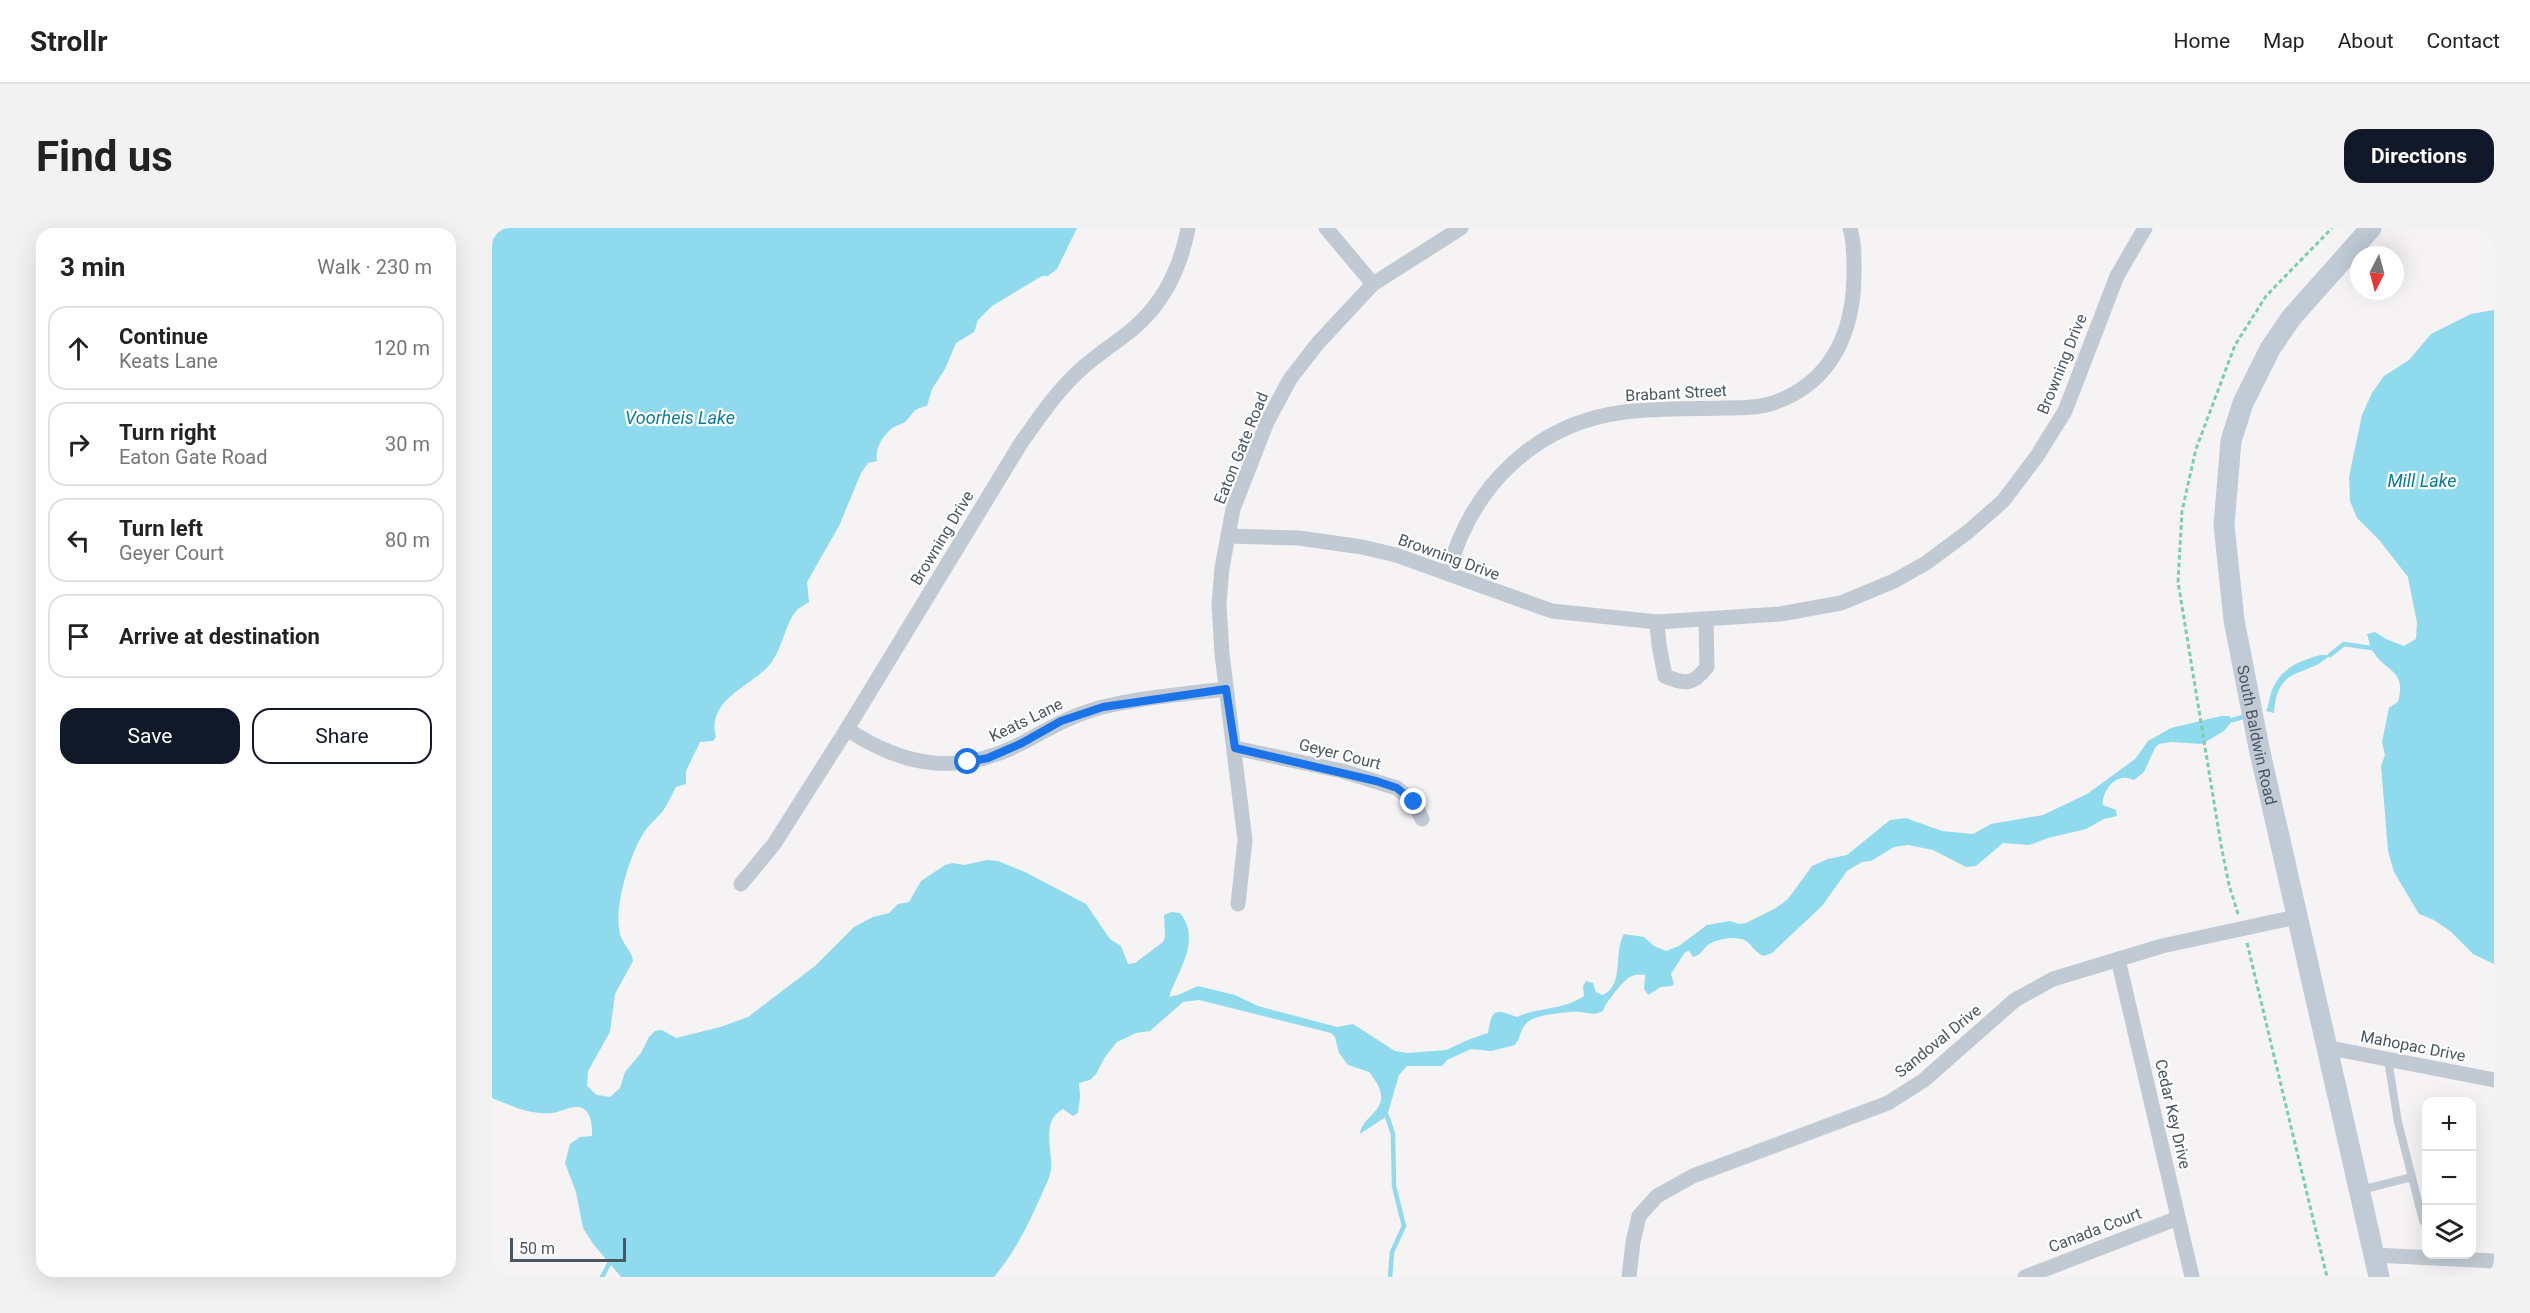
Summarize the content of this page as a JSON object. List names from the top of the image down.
{
  "streets": {
    "main road": ["South Baldwin Road"],
    "street": [
      "Browning Drive",
      "Brabant Street",
      "Eaton Gate Road",
      "Keats Lane",
      "Geyer Court",
      "Sandoval Drive",
      "Mahopac Drive",
      "Cedar Key Drive",
      "Canada Court"
    ]
  },
  "crossings": [
    ["Browning Drive", "Brabant Street"],
    ["Browning Drive", "Eaton Gate Road"],
    ["Browning Drive", "Keats Lane"],
    ["Eaton Gate Road", "Keats Lane"],
    ["Eaton Gate Road", "Geyer Court"],
    ["South Baldwin Road", "Sandoval Drive"],
    ["South Baldwin Road", "Mahopac Drive"],
    ["Sandoval Drive", "Cedar Key Drive"],
    ["Cedar Key Drive", "Canada Court"]
  ],
  "water": ["Voorheis Lake", "Mill Lake"],
  "scale_bar": "50 m",
  "north": "bottom",
  "page": {
    "header": "Strollr",
    "nav": [
      "Home",
      "Map",
      "About",
      "Contact"
    ],
    "buttons": [
      "Directions",
      ["Save", "Share"]
    ],
    "title": "Find us",
    "heading": ["3 min", "Walk · 230 m"],
    "list": [
      ["Continue", "Keats Lane", "120 m"],
      ["Turn right", "Eaton Gate Road", "30 m"],
      ["Turn left", "Geyer Court", "80 m"],
      "Arrive at destination"
    ],
    "map_buttons": ["+", "−"],
    "scale": "50 m"
  }
}
